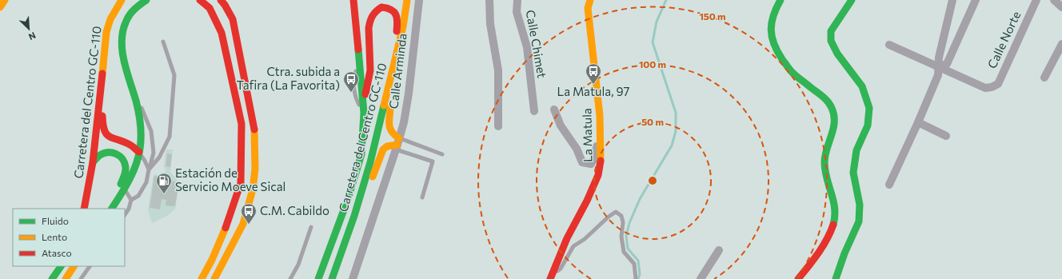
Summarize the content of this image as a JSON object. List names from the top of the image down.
{
  "streets": {
    "main road": ["Carretera del Centro GC-110", "La Matula"],
    "street": ["Calle Norte", "Calle Chimet", "Calle Arminda"]
  },
  "places": {
    "bus stop": ["La Matula, 97", "Ctra. subida a Tafira (La Favorita)", "C.M. Cabildo"],
    "fuel station": ["Estación de Servicio Moeve Sical"]
  },
  "legend": ["Fluido", "Lento", "Atasco"],
  "north": "bottom right",
  "rings": ["150 m", "100 m", "50 m"]
}
